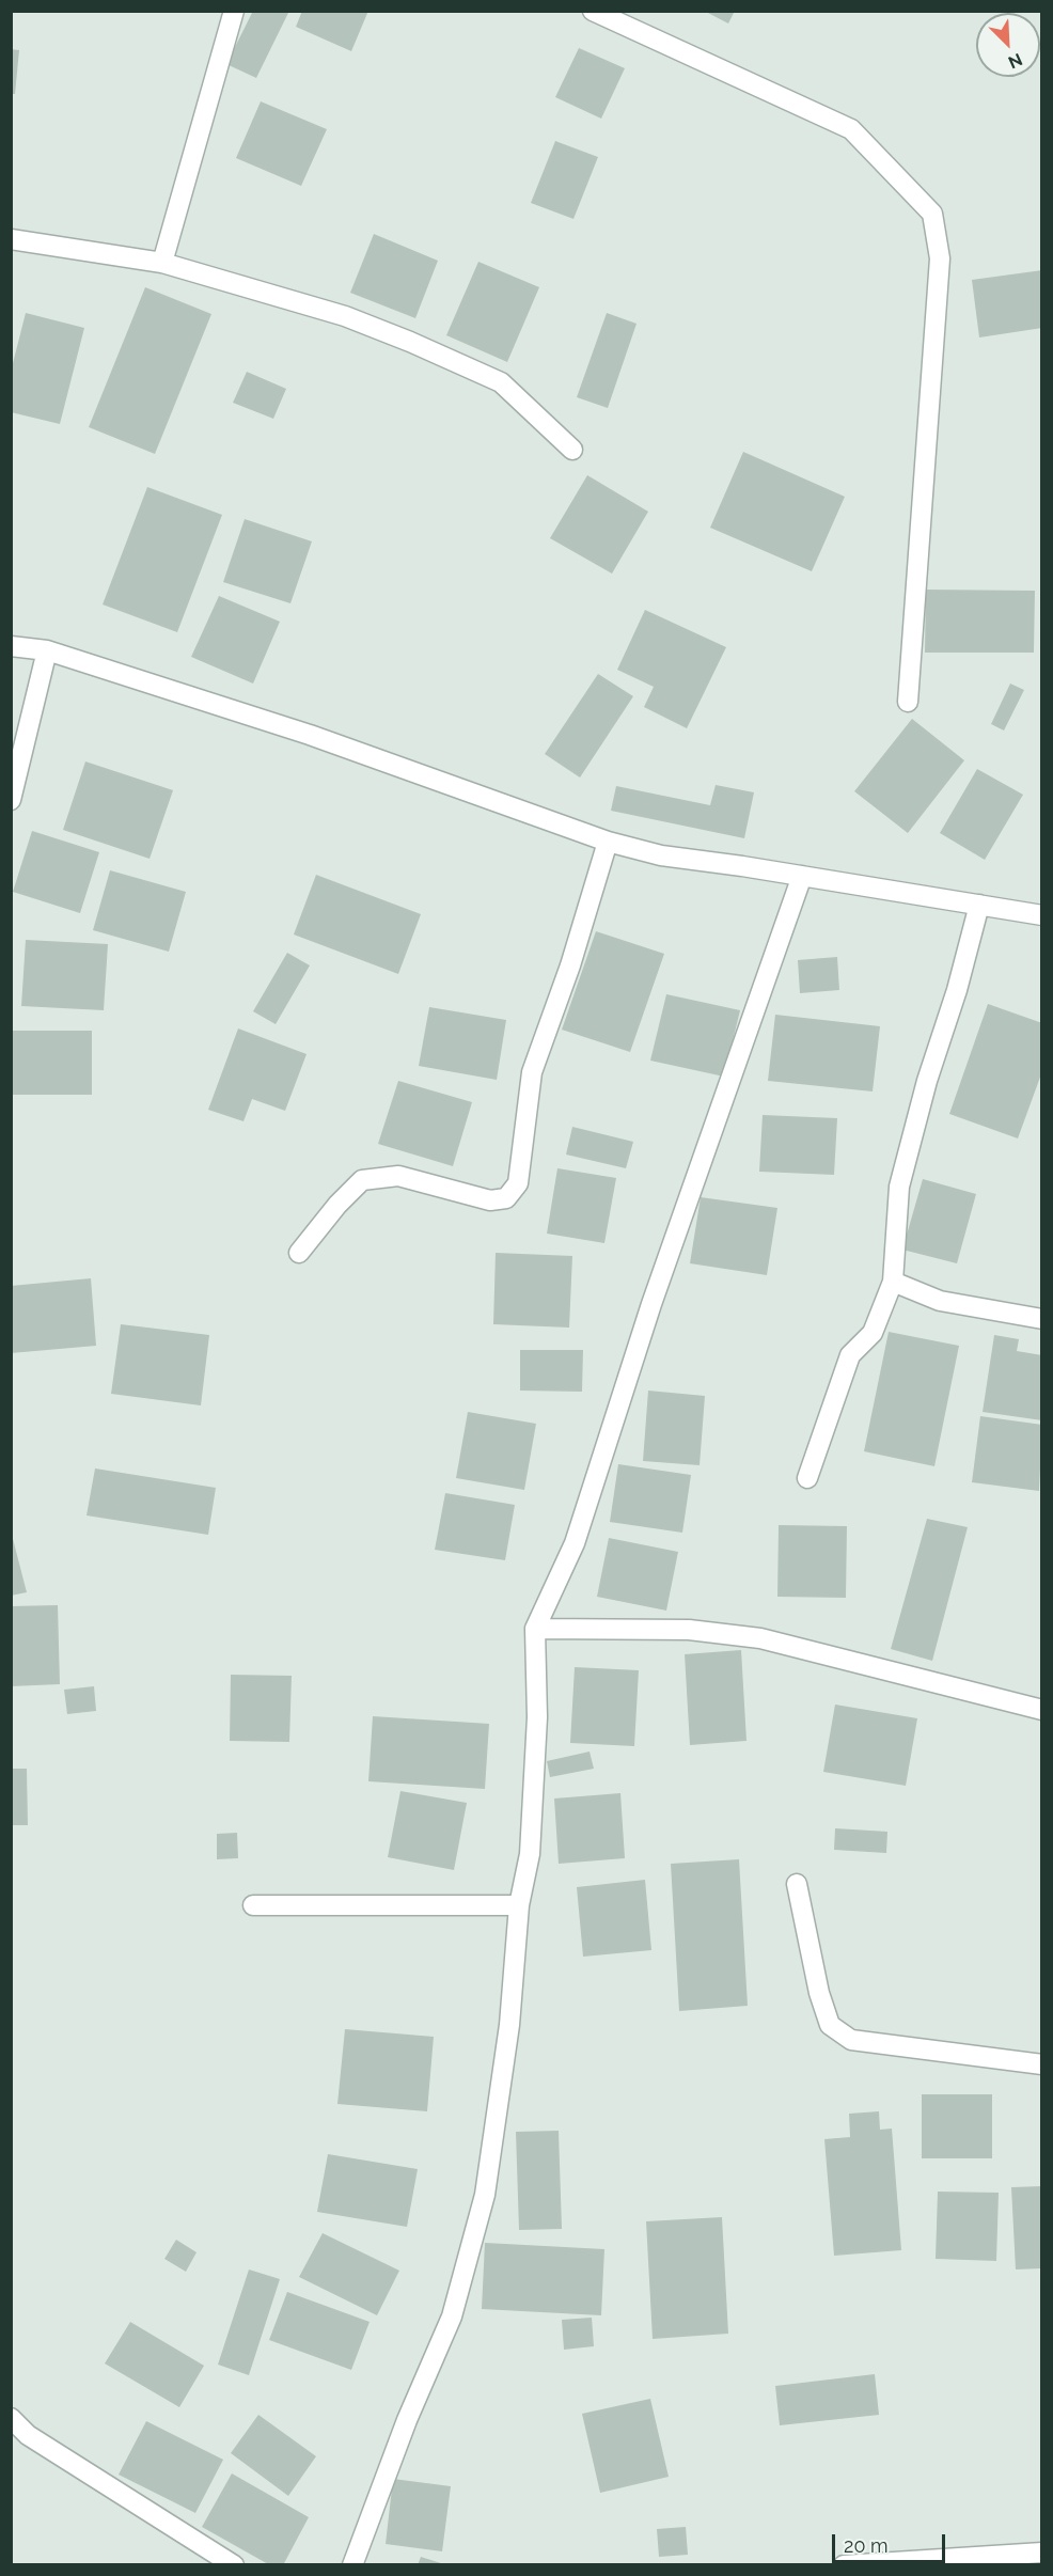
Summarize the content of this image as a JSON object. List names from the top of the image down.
{
  "scale_bar": "20 m",
  "north": "bottom right"
}
